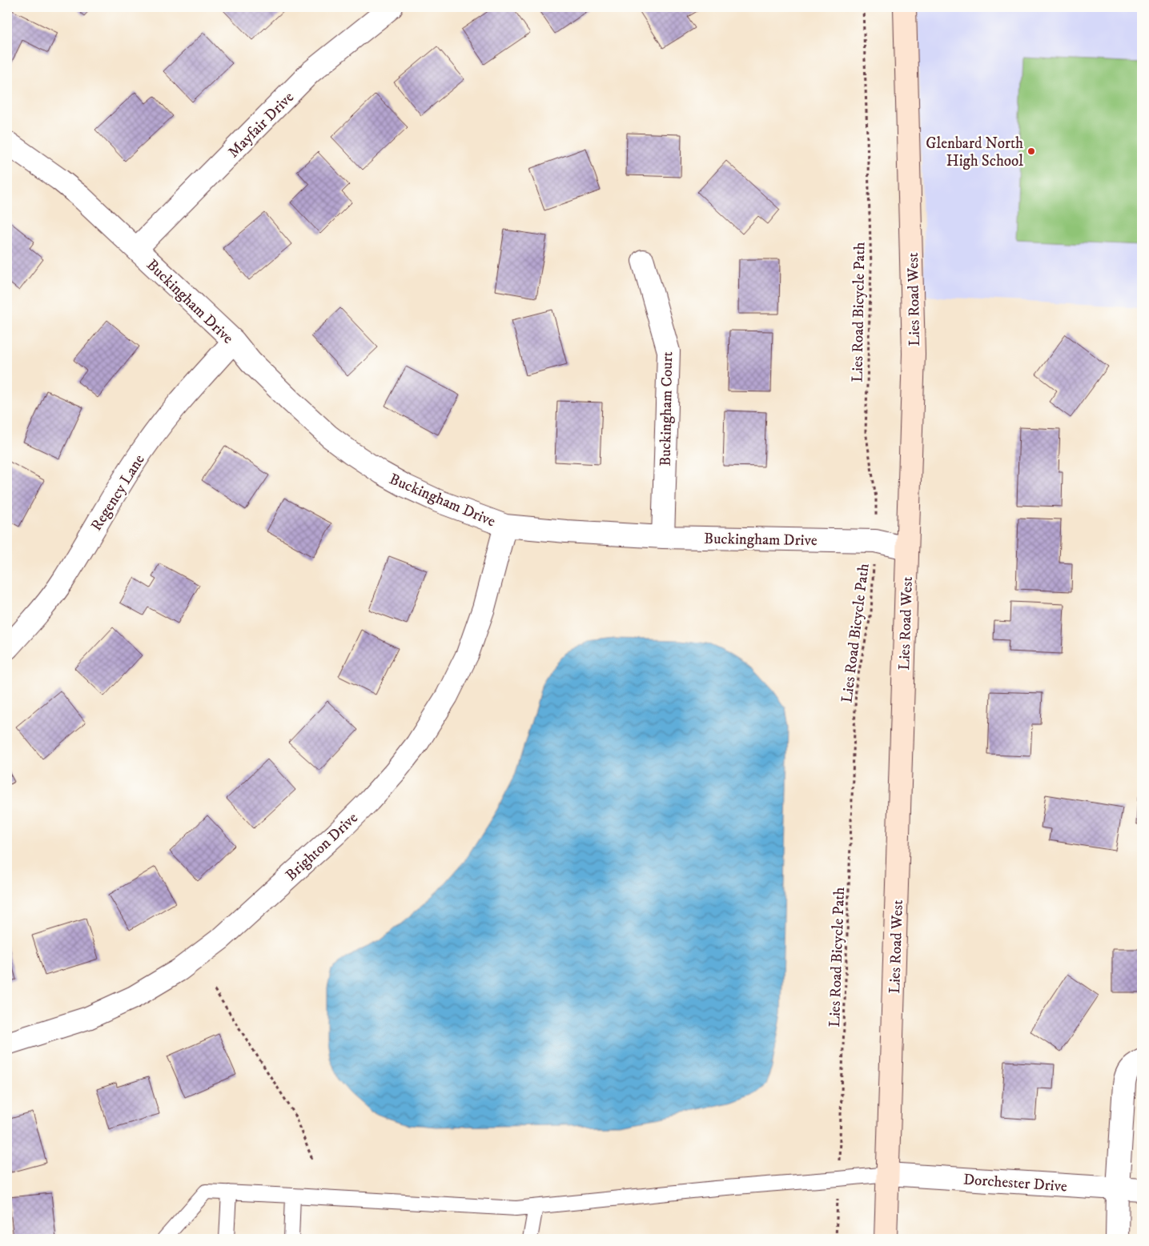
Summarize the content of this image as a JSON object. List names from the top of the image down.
{
  "streets": {
    "street": [
      "Mayfair Drive",
      "Lies Road West",
      "Buckingham Drive",
      "Buckingham Court",
      "Regency Lane",
      "Brighton Drive",
      "Dorchester Drive"
    ],
    "path": ["Lies Road Bicycle Path"]
  },
  "crossings": [
    ["Mayfair Drive", "Buckingham Drive"],
    ["Lies Road West", "Buckingham Drive"],
    ["Lies Road West", "Dorchester Drive"],
    ["Buckingham Drive", "Lies Road Bicycle Path"],
    ["Buckingham Drive", "Buckingham Court"],
    ["Buckingham Drive", "Regency Lane"],
    ["Buckingham Drive", "Brighton Drive"]
  ],
  "places": ["Glenbard North High School"]
}
